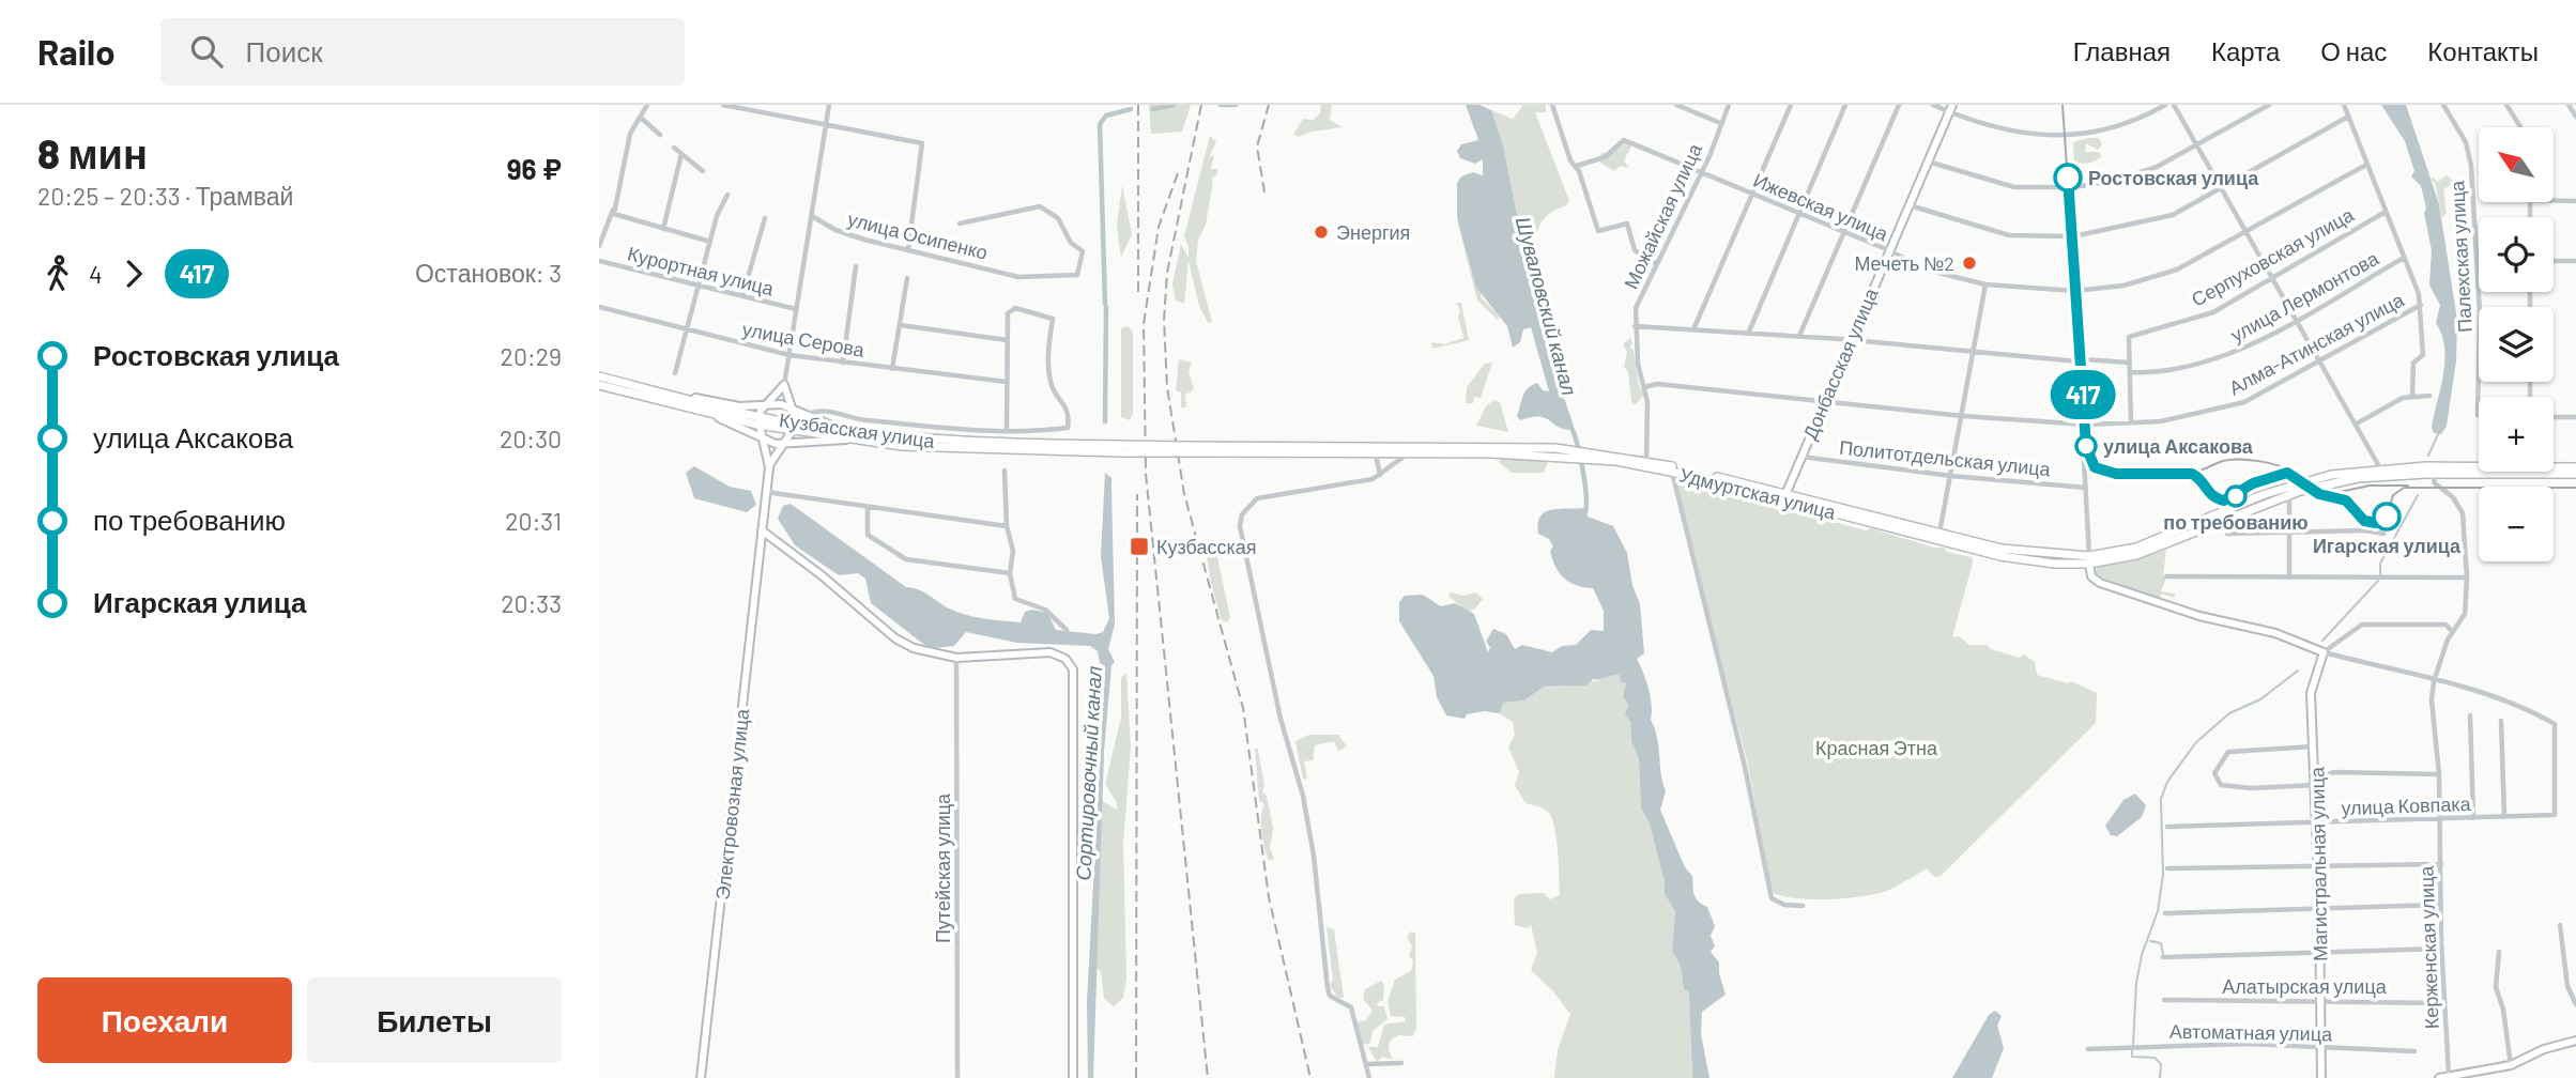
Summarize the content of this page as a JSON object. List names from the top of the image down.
{
  "streets": {
    "main road": ["Кузбасская улица", "Удмуртская улица"],
    "street": [
      "Ижевская улица",
      "Можайская улица",
      "улица Осипенко",
      "Серпуховская улица",
      "Палехская улица",
      "Курортная улица",
      "улица Лермонтова",
      "улица Серова",
      "Алма-Атинская улица",
      "Донбасская улица",
      "Политотдельская улица",
      "Электровозная улица",
      "улица Ковпака",
      "Магистральная улица",
      "Путейская улица",
      "Керженская улица",
      "Алатырская улица",
      "Автоматная улица"
    ]
  },
  "crossings": [
    ["Ижевская улица", "Можайская улица"],
    ["Ижевская улица", "Донбасская улица"],
    ["Можайская улица", "Алма-Атинская улица"],
    ["Можайская улица", "Удмуртская улица"],
    ["Алма-Атинская улица", "Донбасская улица"],
    ["Донбасская улица", "Политотдельская улица"],
    ["Донбасская улица", "Удмуртская улица"],
    ["Кузбасская улица", "Удмуртская улица"],
    ["Удмуртская улица", "Керженская улица"],
    ["улица Ковпака", "Магистральная улица"],
    ["улица Ковпака", "Керженская улица"],
    ["Магистральная улица", "Алатырская улица"],
    ["Магистральная улица", "Автоматная улица"],
    ["Керженская улица", "Алатырская улица"]
  ],
  "water": ["Шуваловский канал", "Сортировочный канал"],
  "parks": ["Красная Этна"],
  "places": {
    "other": [
      "Ростовская улица",
      "Энергия",
      "Мечеть №2",
      "улица Аксакова",
      "по требованию",
      "Игарская улица"
    ],
    "transit": ["Кузбасская"]
  },
  "lines": ["tram line 417"],
  "north": "top left",
  "page": {
    "header": "Railo",
    "search": "Поиск",
    "nav": [
      "Главная",
      "Карта",
      "О нас",
      "Контакты"
    ],
    "heading": ["8 мин", "20:25 – 20:33 · Трамвай", "96 ₽"],
    "on_map": "417",
    "map_buttons": ["+", "−"],
    "legs": ["4", "417", "Остановок: 3"],
    "list": [
      {
        "name": "Ростовская улица",
        "value": "20:29"
      },
      {
        "name": "улица Аксакова",
        "value": "20:30"
      },
      {
        "name": "по требованию",
        "value": "20:31"
      },
      {
        "name": "Игарская улица",
        "value": "20:33"
      }
    ],
    "buttons": ["Поехали", "Билеты"]
  }
}
